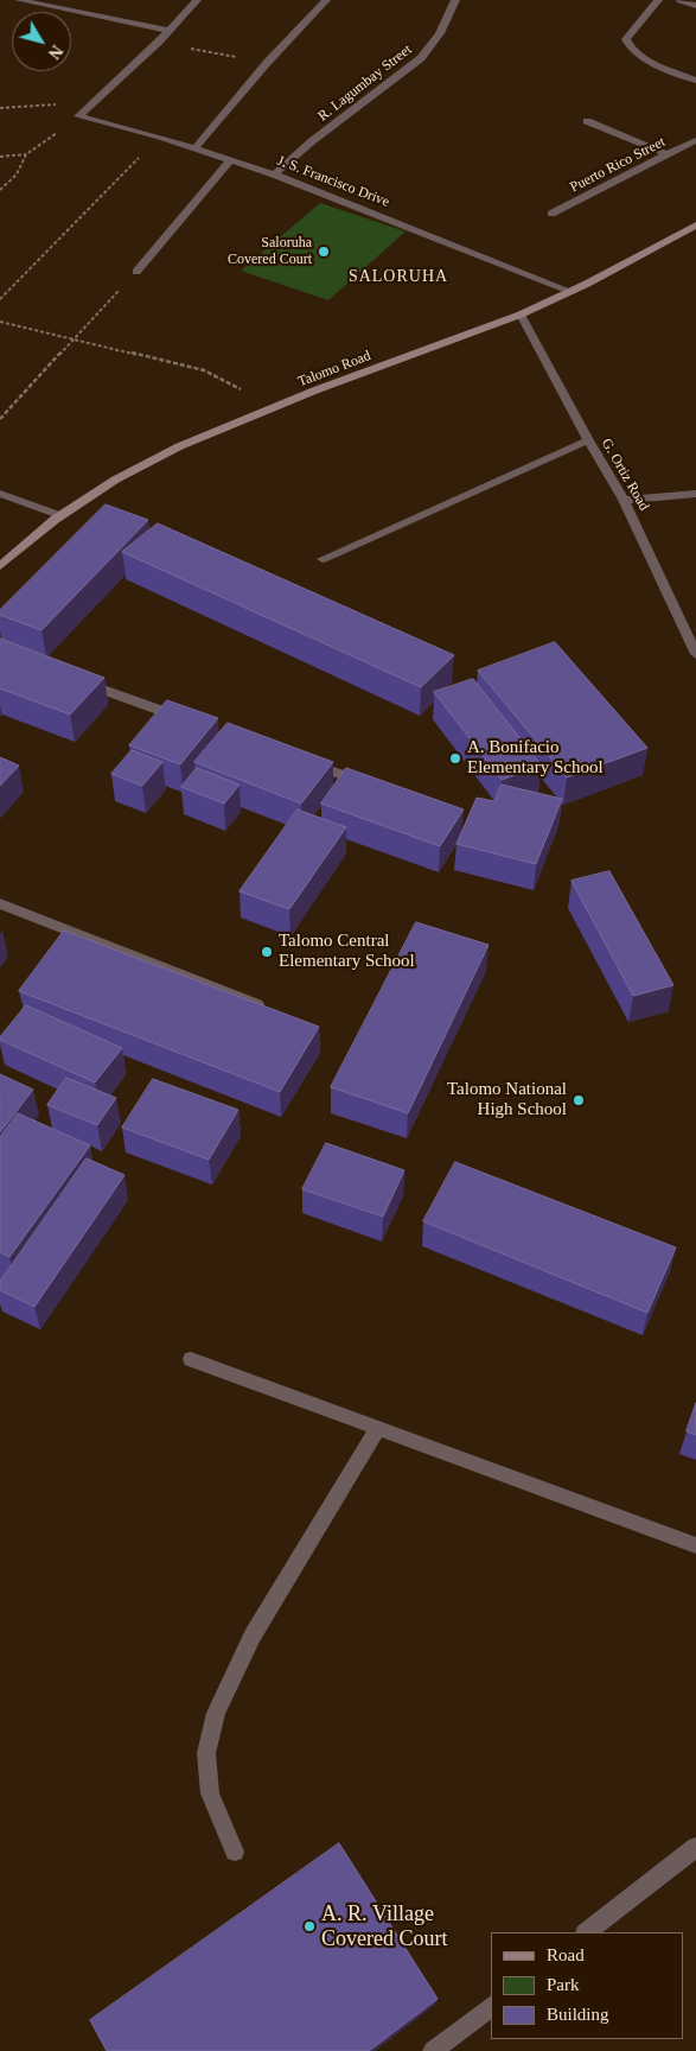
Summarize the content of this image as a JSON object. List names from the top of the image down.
{
  "streets": {
    "street": [
      "R. Lagumbay Street",
      "Puerto Rico Street",
      "J. S. Francisco Drive",
      "Talomo Road",
      "G. Ortiz Road"
    ]
  },
  "crossings": [
    ["R. Lagumbay Street", "J. S. Francisco Drive"],
    ["J. S. Francisco Drive", "Talomo Road"],
    ["Talomo Road", "G. Ortiz Road"]
  ],
  "districts": ["SALORUHA"],
  "places": [
    "Saloruha Covered Court",
    "A. Bonifacio Elementary School",
    "Talomo Central Elementary School",
    "Talomo National High School",
    "A. R. Village Covered Court"
  ],
  "legend": ["Road", "Park", "Building"],
  "north": "bottom right"
}
